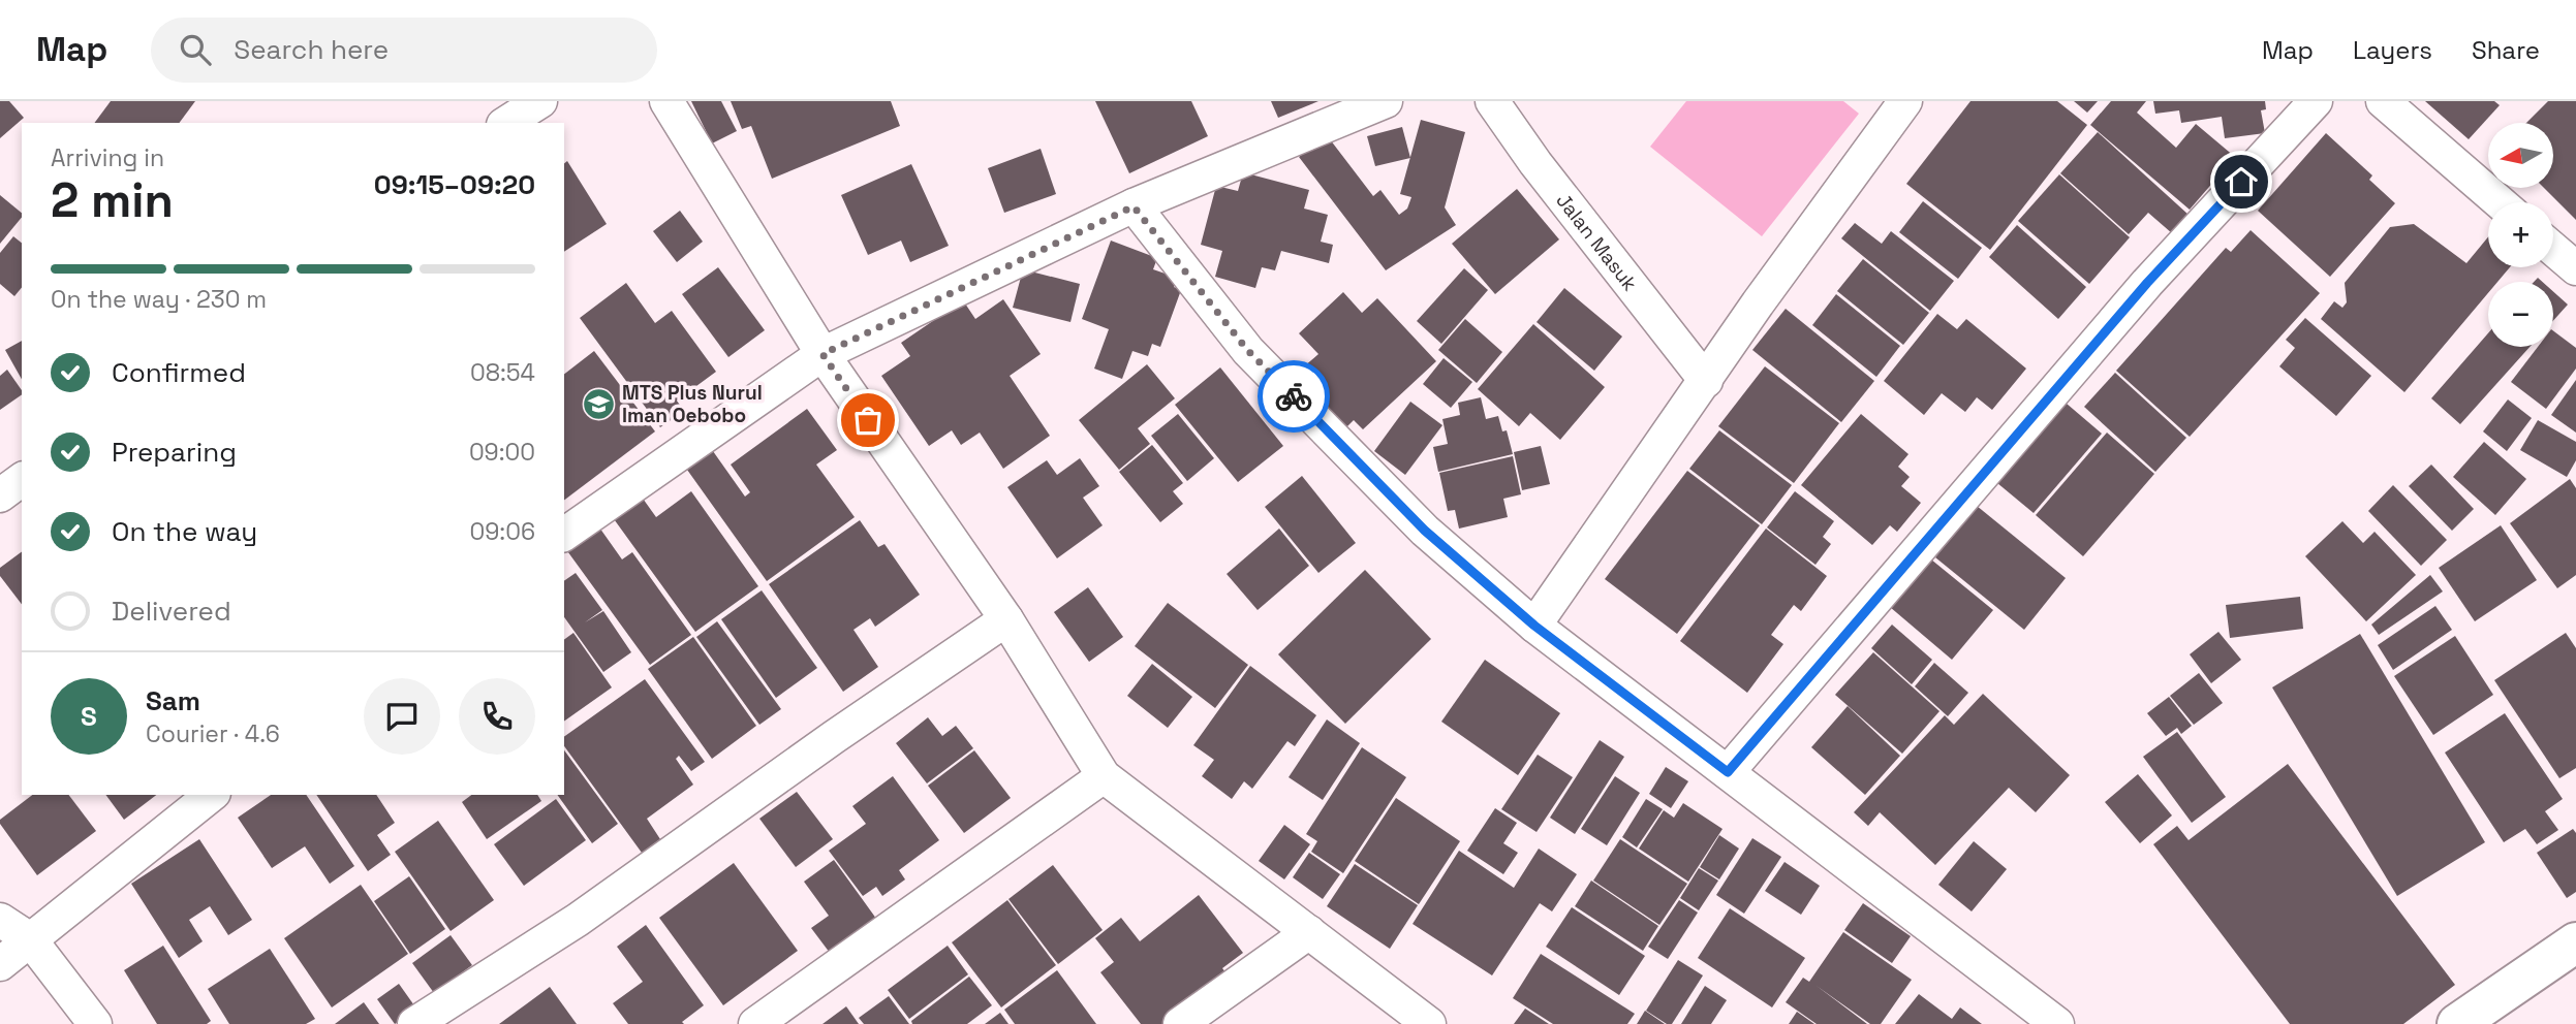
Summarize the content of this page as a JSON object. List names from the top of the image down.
{
  "streets": {
    "street": ["Jalan Masuk"]
  },
  "places": {
    "school or university": ["MTS Plus Nurul Iman Oebobo"]
  },
  "north": "left",
  "page": {
    "header": "Map",
    "search": "Search here",
    "nav": ["Map", "Layers", "Share"],
    "map_buttons": ["+", "−"],
    "heading": ["2 min", "Arriving in", "09:15–09:20"],
    "panel": ["Sam", "Courier · 4.6"],
    "bar": "On the way · 230 m",
    "list": [
      ["Confirmed", "08:54"],
      ["Preparing", "09:00"],
      ["On the way", "09:06"],
      "Delivered"
    ],
    "round": "S"
  }
}
